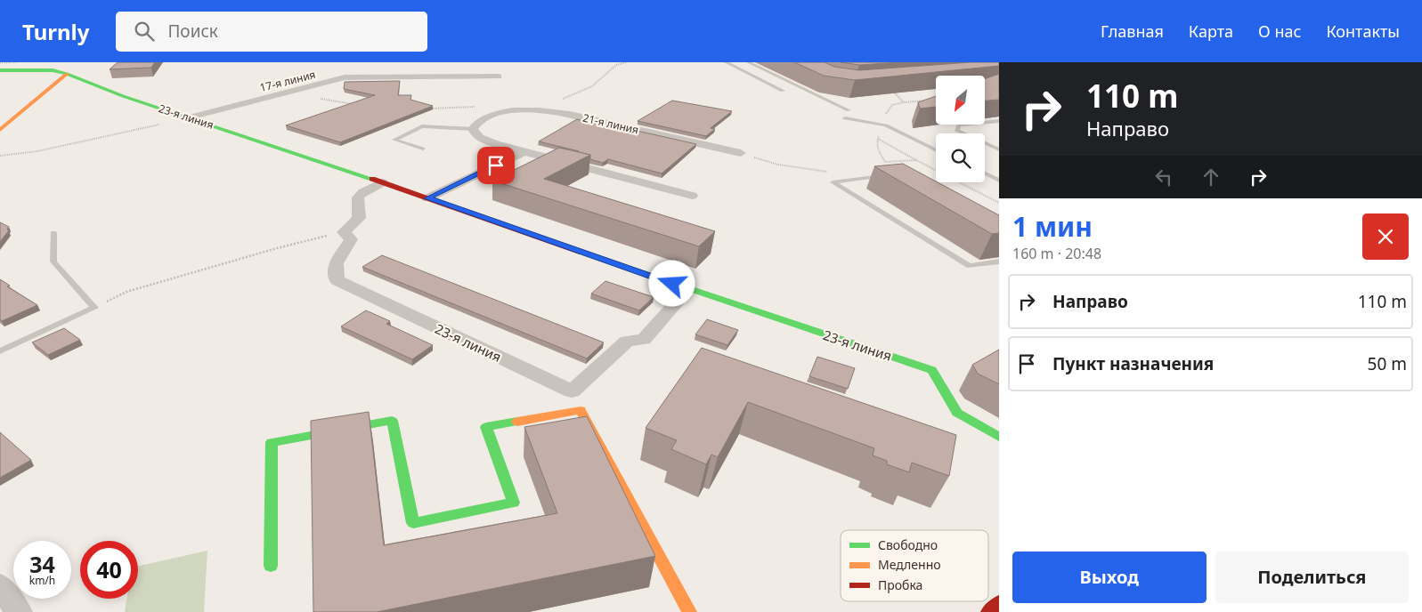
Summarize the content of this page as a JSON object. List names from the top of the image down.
{
  "streets": {
    "street": ["17-я линия", "23-я линия", "21-я линия"]
  },
  "crossings": [
    ["17-я линия", "23-я линия"]
  ],
  "legend": ["Свободно", "Медленно", "Пробка"],
  "north": "bottom left",
  "page": {
    "header": "Turnly",
    "search": "Поиск",
    "nav": [
      "Главная",
      "Карта",
      "О нас",
      "Контакты"
    ],
    "turn": ["110 m", "Направо"],
    "heading": ["1 мин", "160 m · 20:48"],
    "list": [
      {
        "name": "Направо",
        "value": "110 m"
      },
      {
        "name": "Пункт назначения",
        "value": "50 m"
      }
    ],
    "speed": "34 km/h",
    "limit": "40",
    "buttons": ["Выход", "Поделиться"]
  }
}
